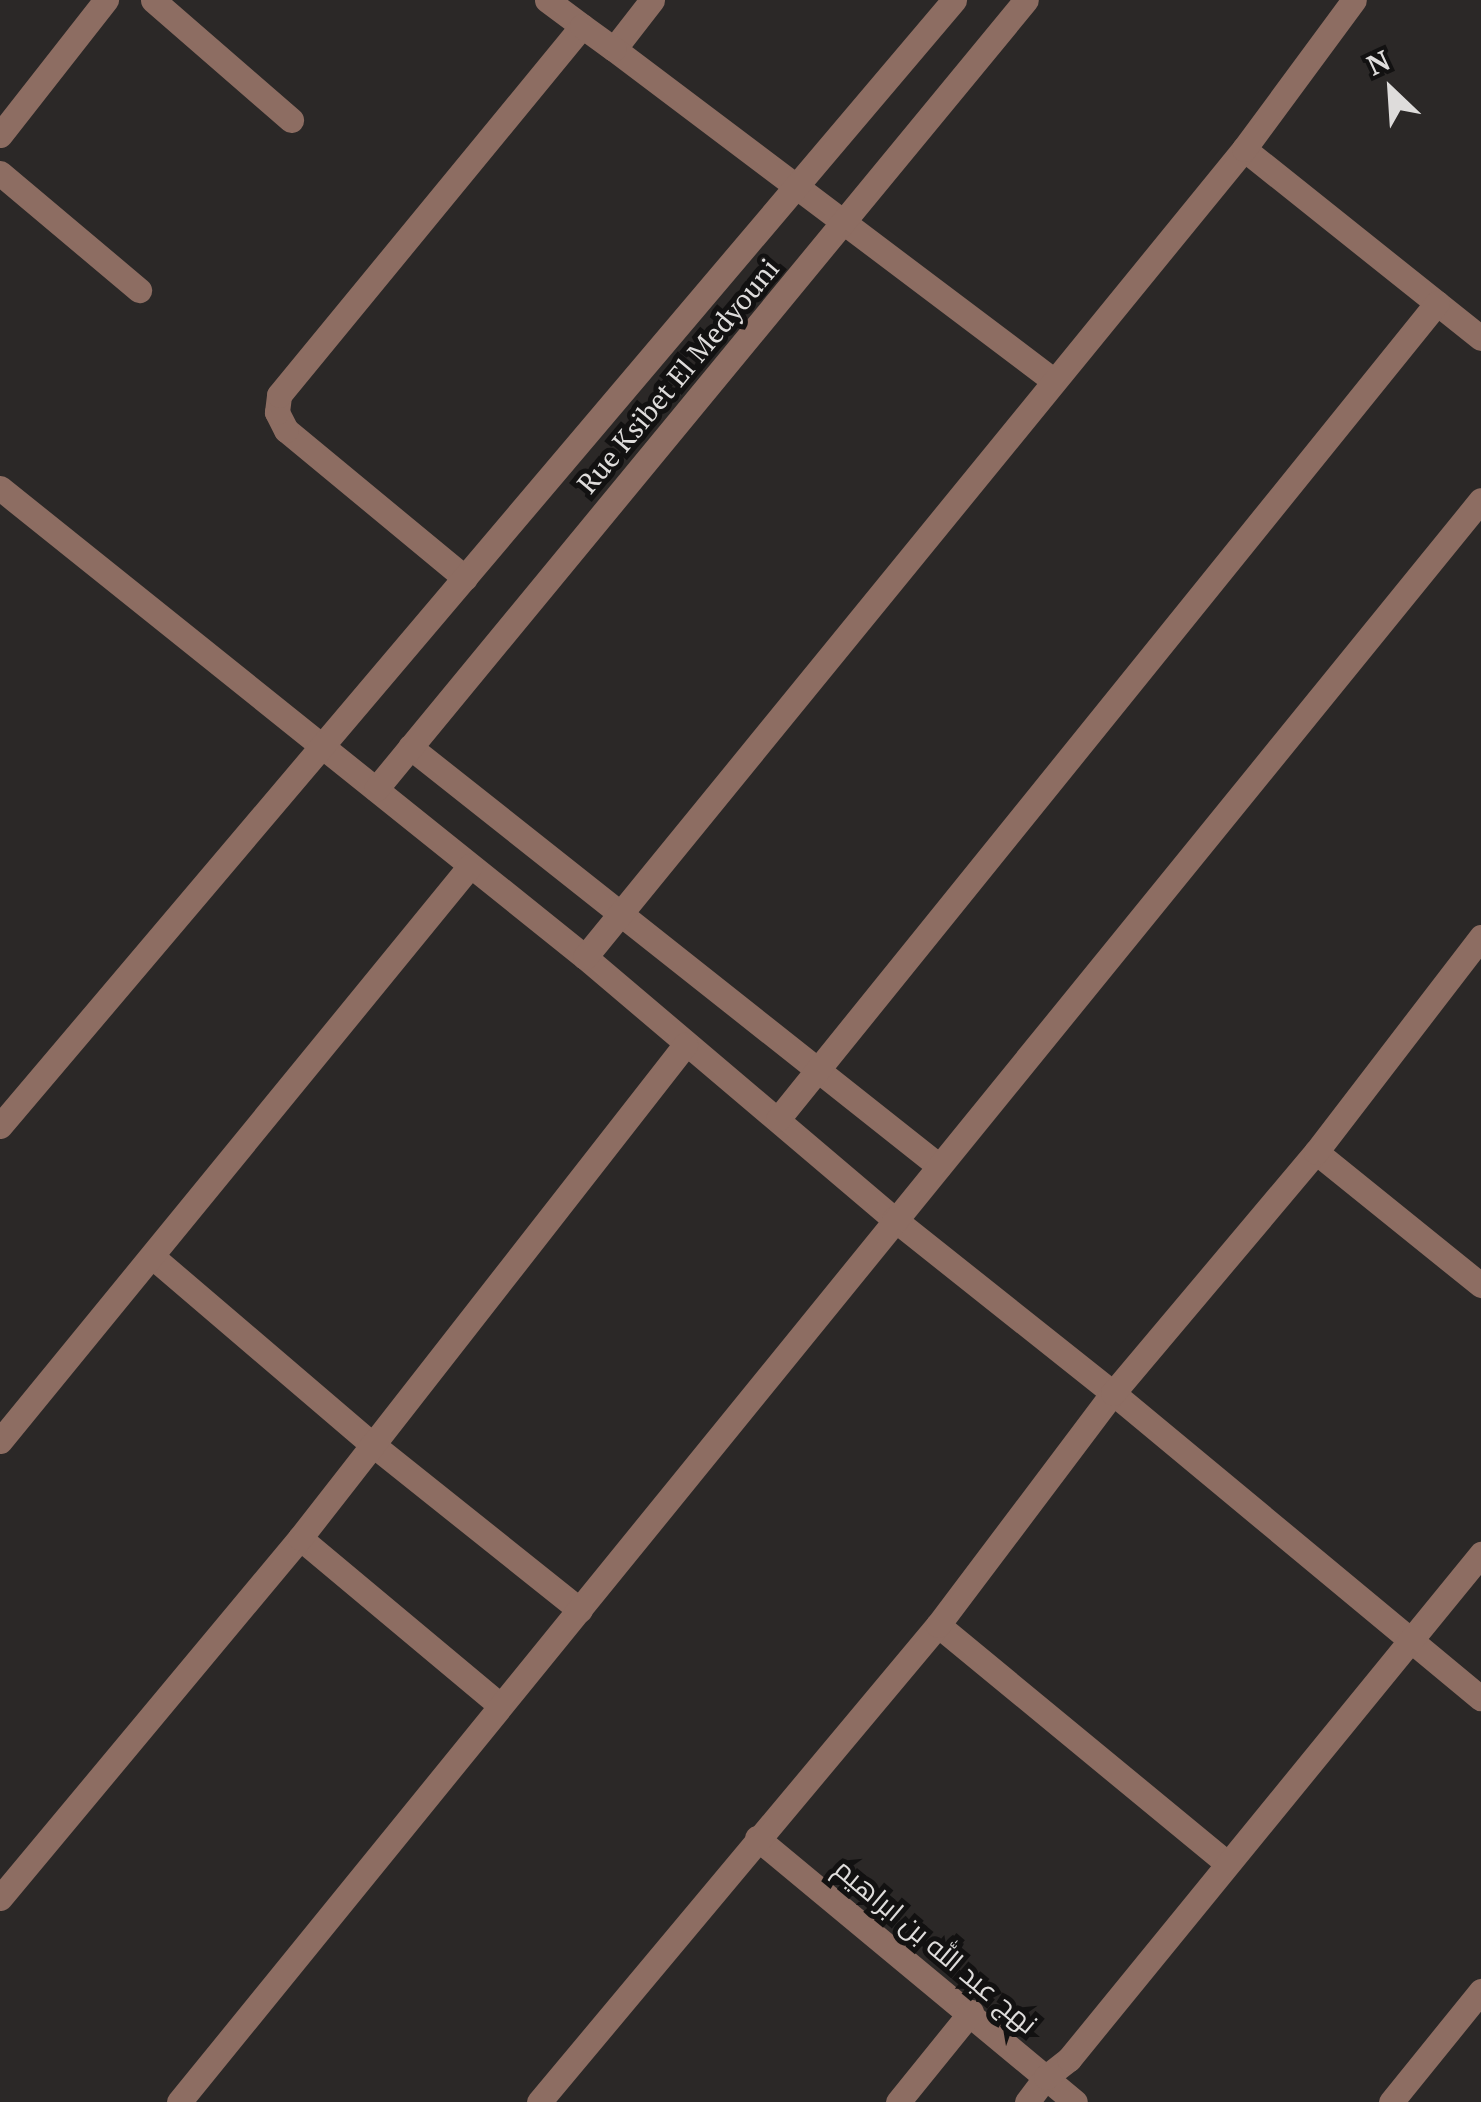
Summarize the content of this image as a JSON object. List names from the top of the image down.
{
  "streets": {
    "street": ["Rue Ksibet El Medyouni", "نهج عبد الله بن ابراهيم"]
  },
  "north": "top left"
}
